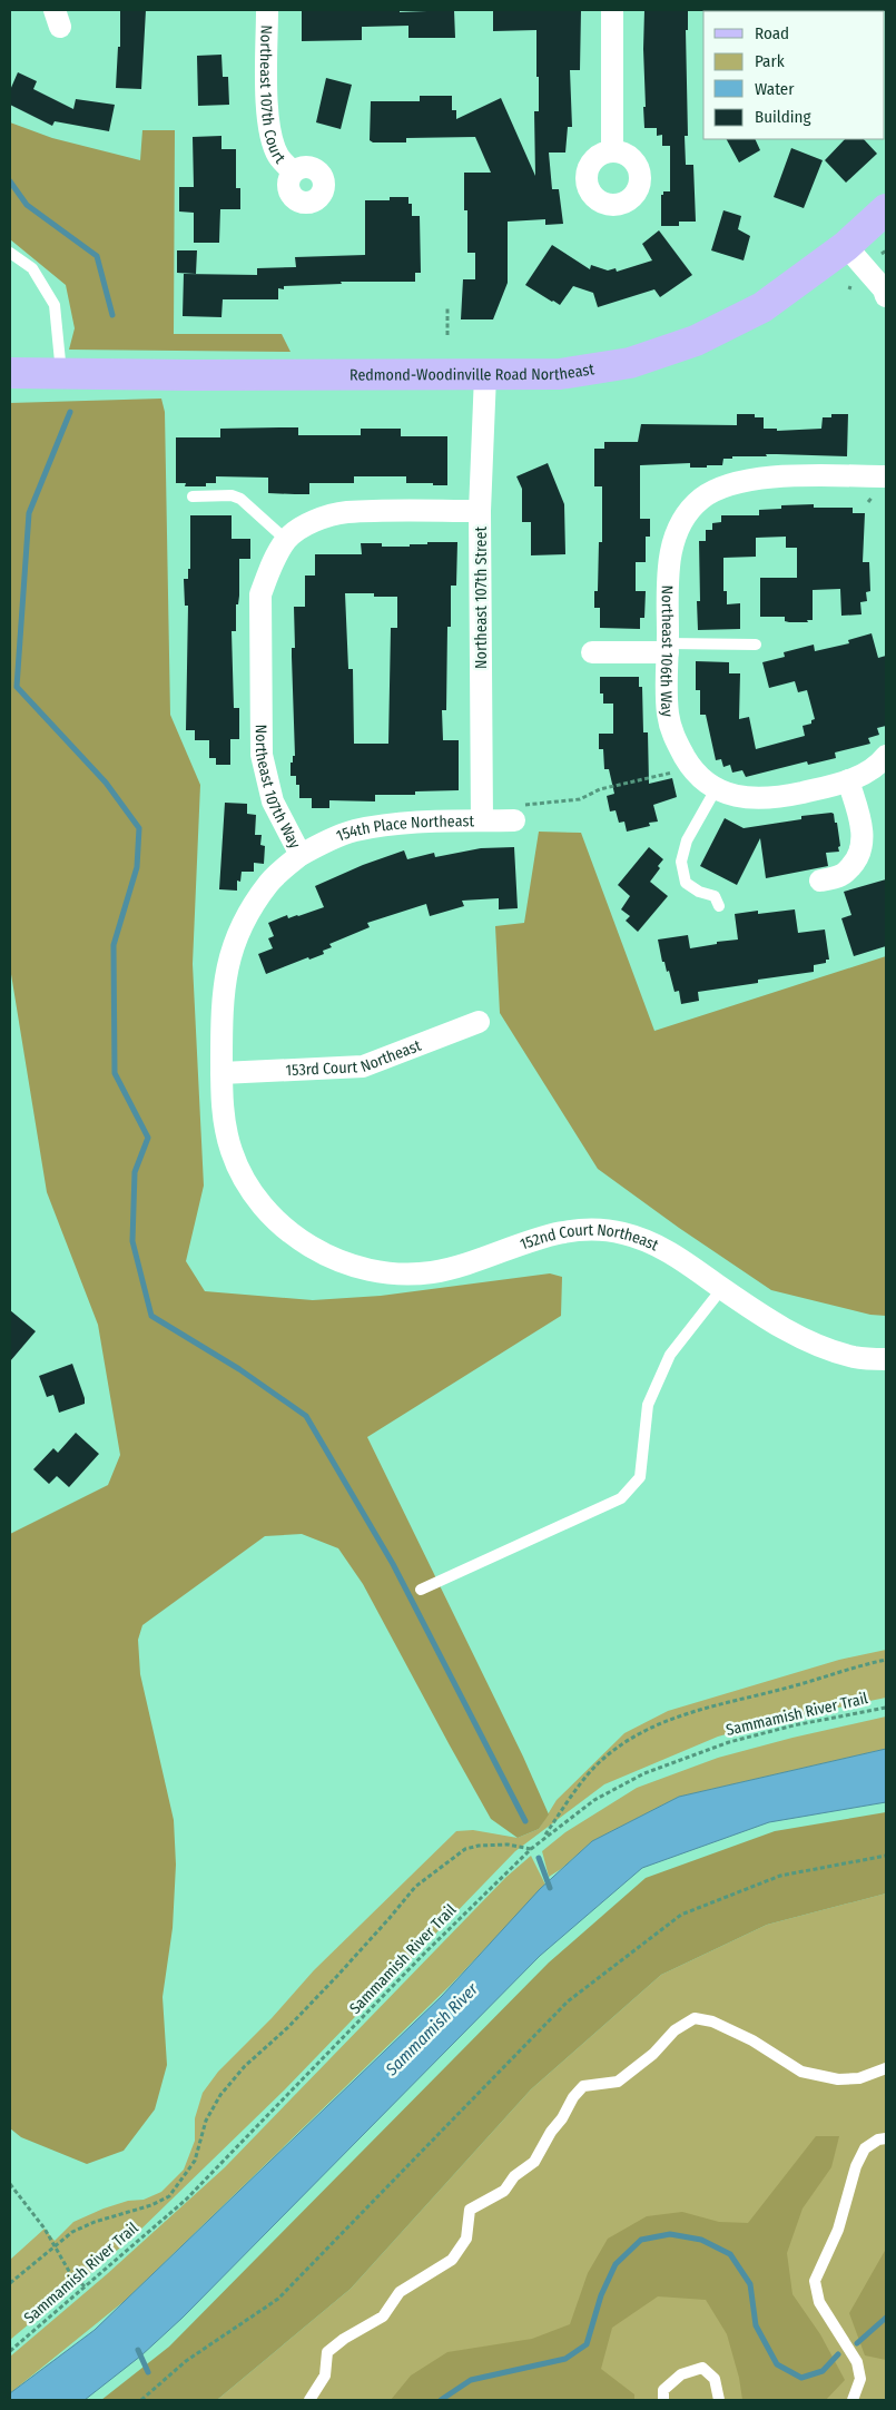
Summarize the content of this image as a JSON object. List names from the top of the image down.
{
  "streets": {
    "main road": ["Redmond-Woodinville Road Northeast"],
    "street": [
      "Northeast 107th Court",
      "Northeast 107th Street",
      "Northeast 106th Way",
      "Northeast 107th Way",
      "154th Place Northeast",
      "153rd Court Northeast",
      "152nd Court Northeast"
    ],
    "path": ["Sammamish River Trail"]
  },
  "crossings": [
    ["Redmond-Woodinville Road Northeast", "Northeast 107th Street"],
    ["Northeast 107th Street", "154th Place Northeast"],
    ["Northeast 107th Way", "154th Place Northeast"],
    ["Northeast 107th Way", "153rd Court Northeast"],
    ["Northeast 107th Way", "152nd Court Northeast"]
  ],
  "water": ["Sammamish River"],
  "legend": [
    "Road",
    "Park",
    "Water",
    "Building"
  ]
}
